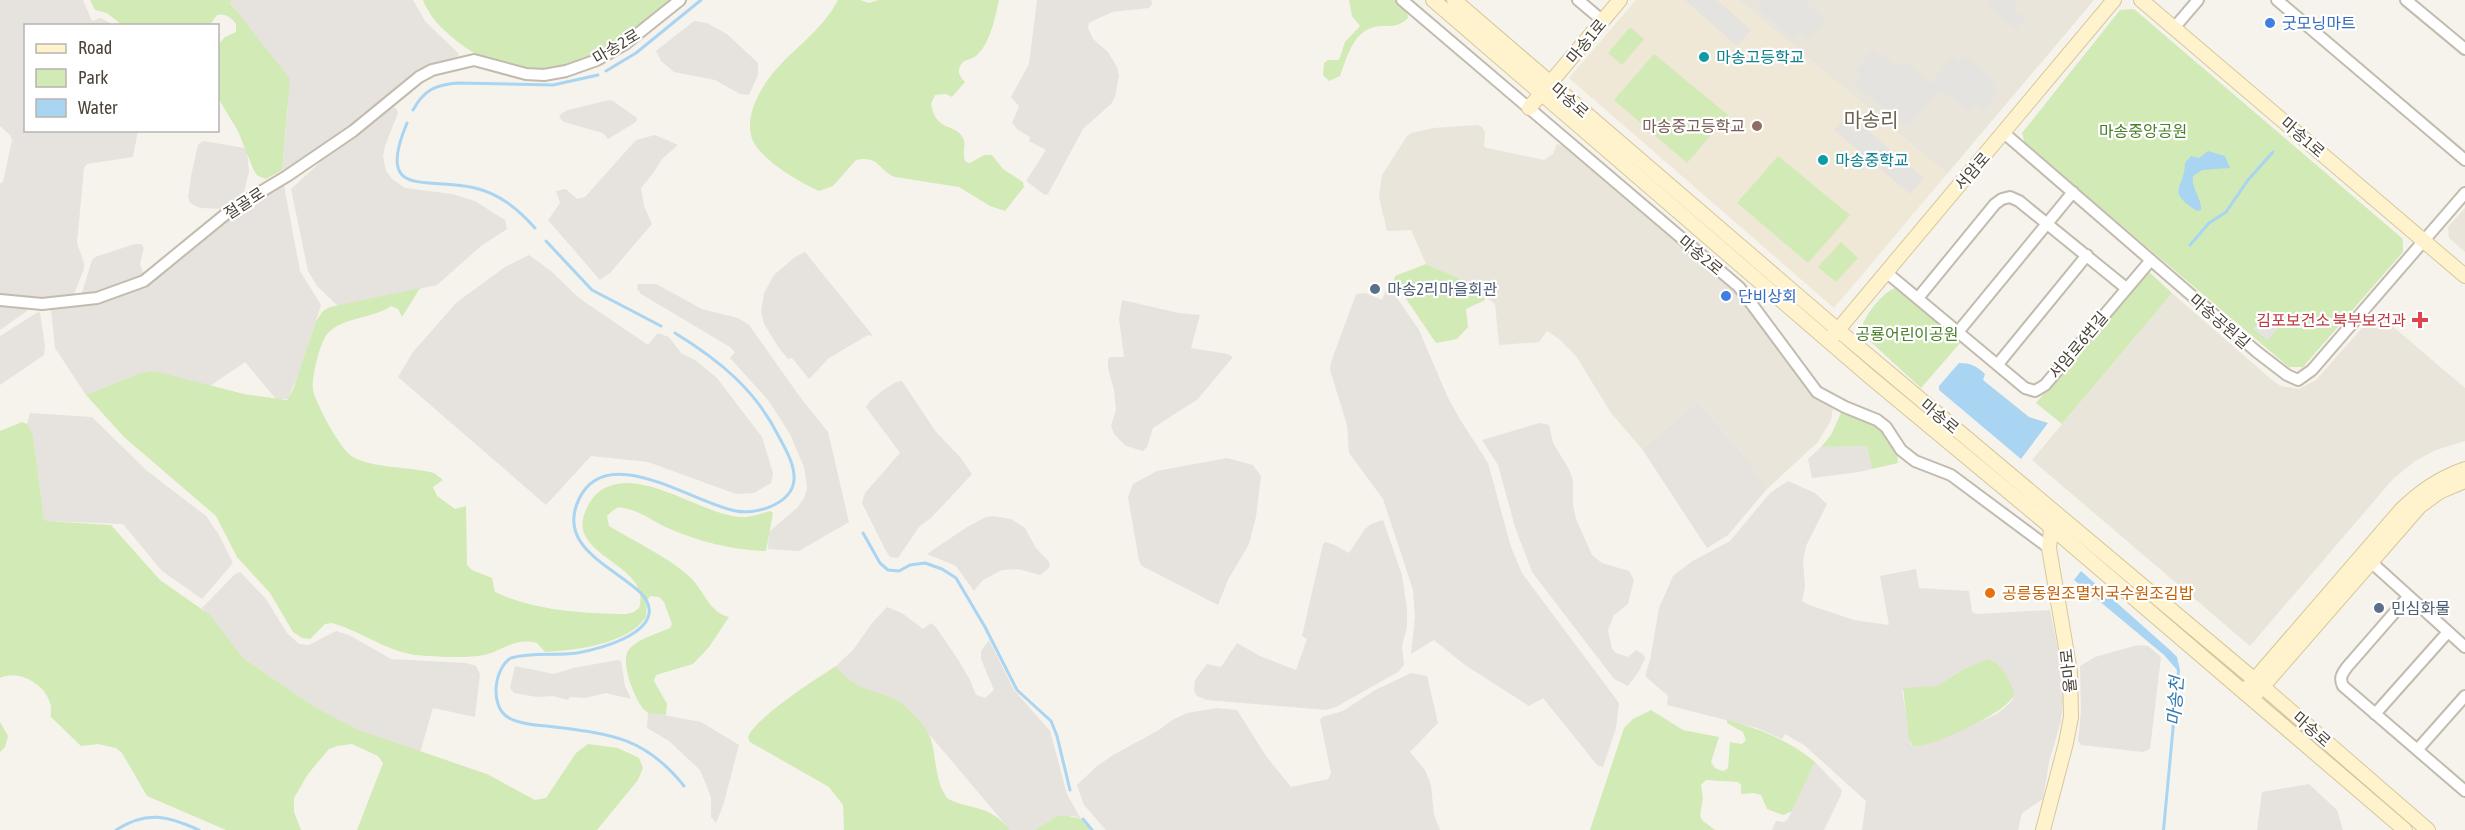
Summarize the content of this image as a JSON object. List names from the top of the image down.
{
  "streets": {
    "street": [
      "마송1로",
      "마송2로",
      "마송로",
      "서암로",
      "절골로",
      "마송공원길",
      "서암로6번길",
      "율마로"
    ]
  },
  "crossings": [
    ["마송1로", "마송2로"],
    ["마송1로", "마송로"],
    ["마송1로", "마송공원길"],
    ["마송2로", "절골로"],
    ["마송2로", "율마로"],
    ["마송로", "서암로"],
    ["마송로", "율마로"],
    ["서암로", "마송공원길"],
    ["서암로", "서암로6번길"],
    ["마송공원길", "서암로6번길"]
  ],
  "districts": ["마송리"],
  "water": ["마송천"],
  "parks": ["마송중앙공원", "공룡어린이공원"],
  "places": {
    "other": [
      "굿모닝마트",
      "마송고등학교",
      "마송중고등학교",
      "마송중학교",
      "마송2리마을회관",
      "단비상회",
      "공릉동원조멸치국수원조김밥",
      "민심화물"
    ],
    "health": ["김포보건소 북부보건과"]
  },
  "legend": ["Road", "Park", "Water"]
}
